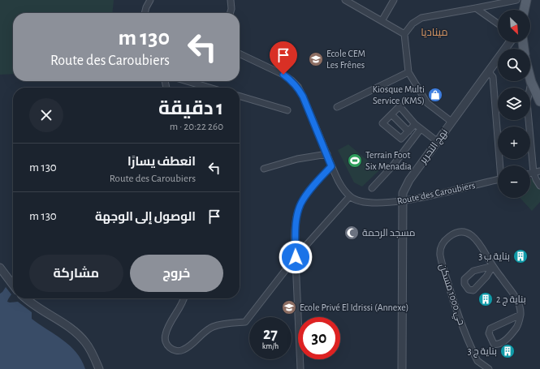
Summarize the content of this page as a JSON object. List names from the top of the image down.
{
  "streets": {
    "street": ["نهج التحرير", "Route des Caroubiers", "حي 1000 مسكن"]
  },
  "crossings": [
    ["نهج التحرير", "Route des Caroubiers"]
  ],
  "districts": ["ميناديا"],
  "places": {
    "school or university": ["Ecole CEM Les Frênes", "Ecole Privé El Idrissi (Annexe)"],
    "shop": ["Kiosque Multi Service (KMS)"],
    "sports": ["Terrain Foot Six Menadia"],
    "mosque": ["مسجد الرحمة"],
    "building": ["بناية ب 3", "بناية ج 2", "بناية ج 3"]
  },
  "north": "bottom right",
  "page": {
    "map_buttons": ["+", "−"],
    "turn": ["130 m", "Route des Caroubiers"],
    "heading": ["1 دقيقة", "260 m · 20:22"],
    "list": [
      {
        "name": "انعطف يسارًا",
        "note": "Route des Caroubiers",
        "value": "130 m"
      },
      {
        "name": "الوصول إلى الوجهة",
        "value": "130 m"
      }
    ],
    "buttons": ["خروج", "مشاركة"],
    "speed": "27 km/h",
    "limit": "30"
  }
}
